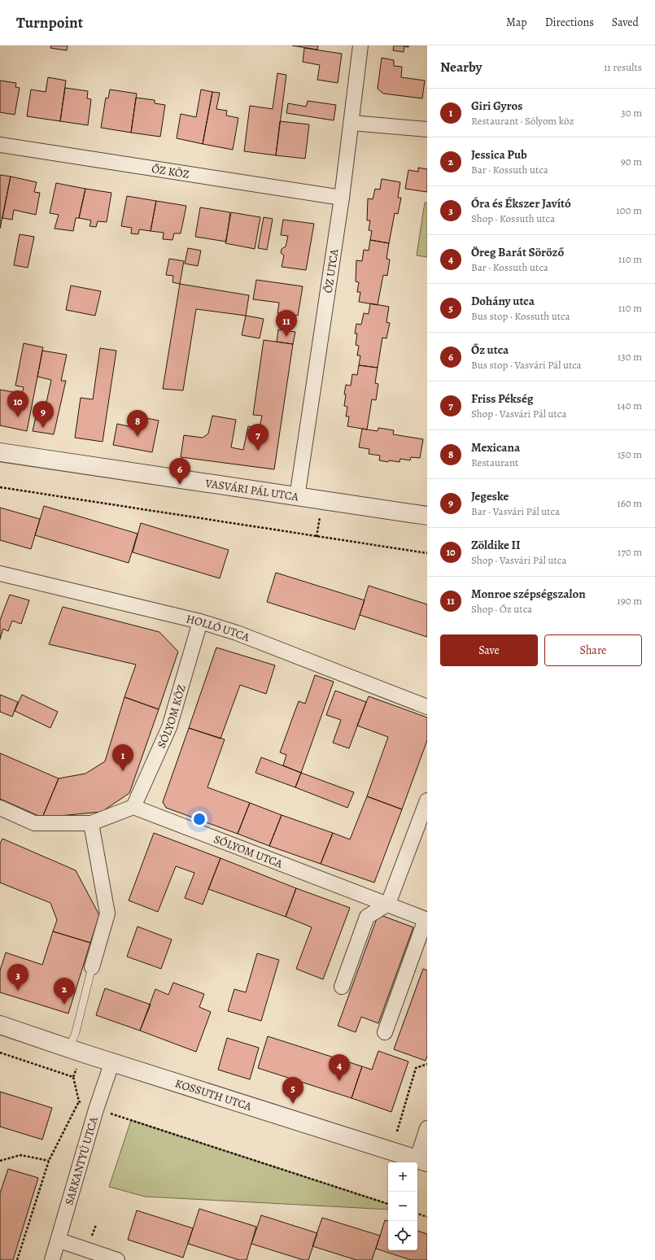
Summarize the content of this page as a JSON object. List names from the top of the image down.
{
  "streets": {
    "street": [
      "ŐZ KÖZ",
      "ŐZ UTCA",
      "VASVÁRI PÁL UTCA",
      "HOLLÓ UTCA",
      "SÓLYOM KÖZ",
      "SÓLYOM UTCA",
      "KOSSUTH UTCA",
      "SARKANTYÚ UTCA"
    ]
  },
  "crossings": [
    ["ŐZ KÖZ", "ŐZ UTCA"],
    ["ŐZ UTCA", "VASVÁRI PÁL UTCA"],
    ["HOLLÓ UTCA", "SÓLYOM KÖZ"],
    ["SÓLYOM KÖZ", "SÓLYOM UTCA"],
    ["KOSSUTH UTCA", "SARKANTYÚ UTCA"]
  ],
  "page": {
    "header": "Turnpoint",
    "nav": ["Map", "Directions", "Saved"],
    "heading": ["Nearby", "11 results"],
    "list": [
      {
        "mark": "1",
        "name": "Giri Gyros",
        "note": "Restaurant · Sólyom köz",
        "value": "30 m"
      },
      {
        "mark": "2",
        "name": "Jessica Pub",
        "note": "Bar · Kossuth utca",
        "value": "90 m"
      },
      {
        "mark": "3",
        "name": "Óra és Ékszer Javító",
        "note": "Shop · Kossuth utca",
        "value": "100 m"
      },
      {
        "mark": "4",
        "name": "Öreg Barát Söröző",
        "note": "Bar · Kossuth utca",
        "value": "110 m"
      },
      {
        "mark": "5",
        "name": "Dohány utca",
        "note": "Bus stop · Kossuth utca",
        "value": "110 m"
      },
      {
        "mark": "6",
        "name": "Őz utca",
        "note": "Bus stop · Vasvári Pál utca",
        "value": "130 m"
      },
      {
        "mark": "7",
        "name": "Friss Pékség",
        "note": "Shop · Vasvári Pál utca",
        "value": "140 m"
      },
      {
        "mark": "8",
        "name": "Mexicana",
        "note": "Restaurant",
        "value": "150 m"
      },
      {
        "mark": "9",
        "name": "Jegeske",
        "note": "Bar · Vasvári Pál utca",
        "value": "160 m"
      },
      {
        "mark": "10",
        "name": "Zöldike II",
        "note": "Shop · Vasvári Pál utca",
        "value": "170 m"
      },
      {
        "mark": "11",
        "name": "Monroe szépségszalon",
        "note": "Shop · Őz utca",
        "value": "190 m"
      }
    ],
    "pins": [
      "11",
      "10",
      "9",
      "8",
      "7",
      "6",
      "1",
      "3",
      "2",
      "4",
      "5"
    ],
    "buttons": ["Save", "Share"],
    "map_buttons": ["+", "−"]
  }
}
